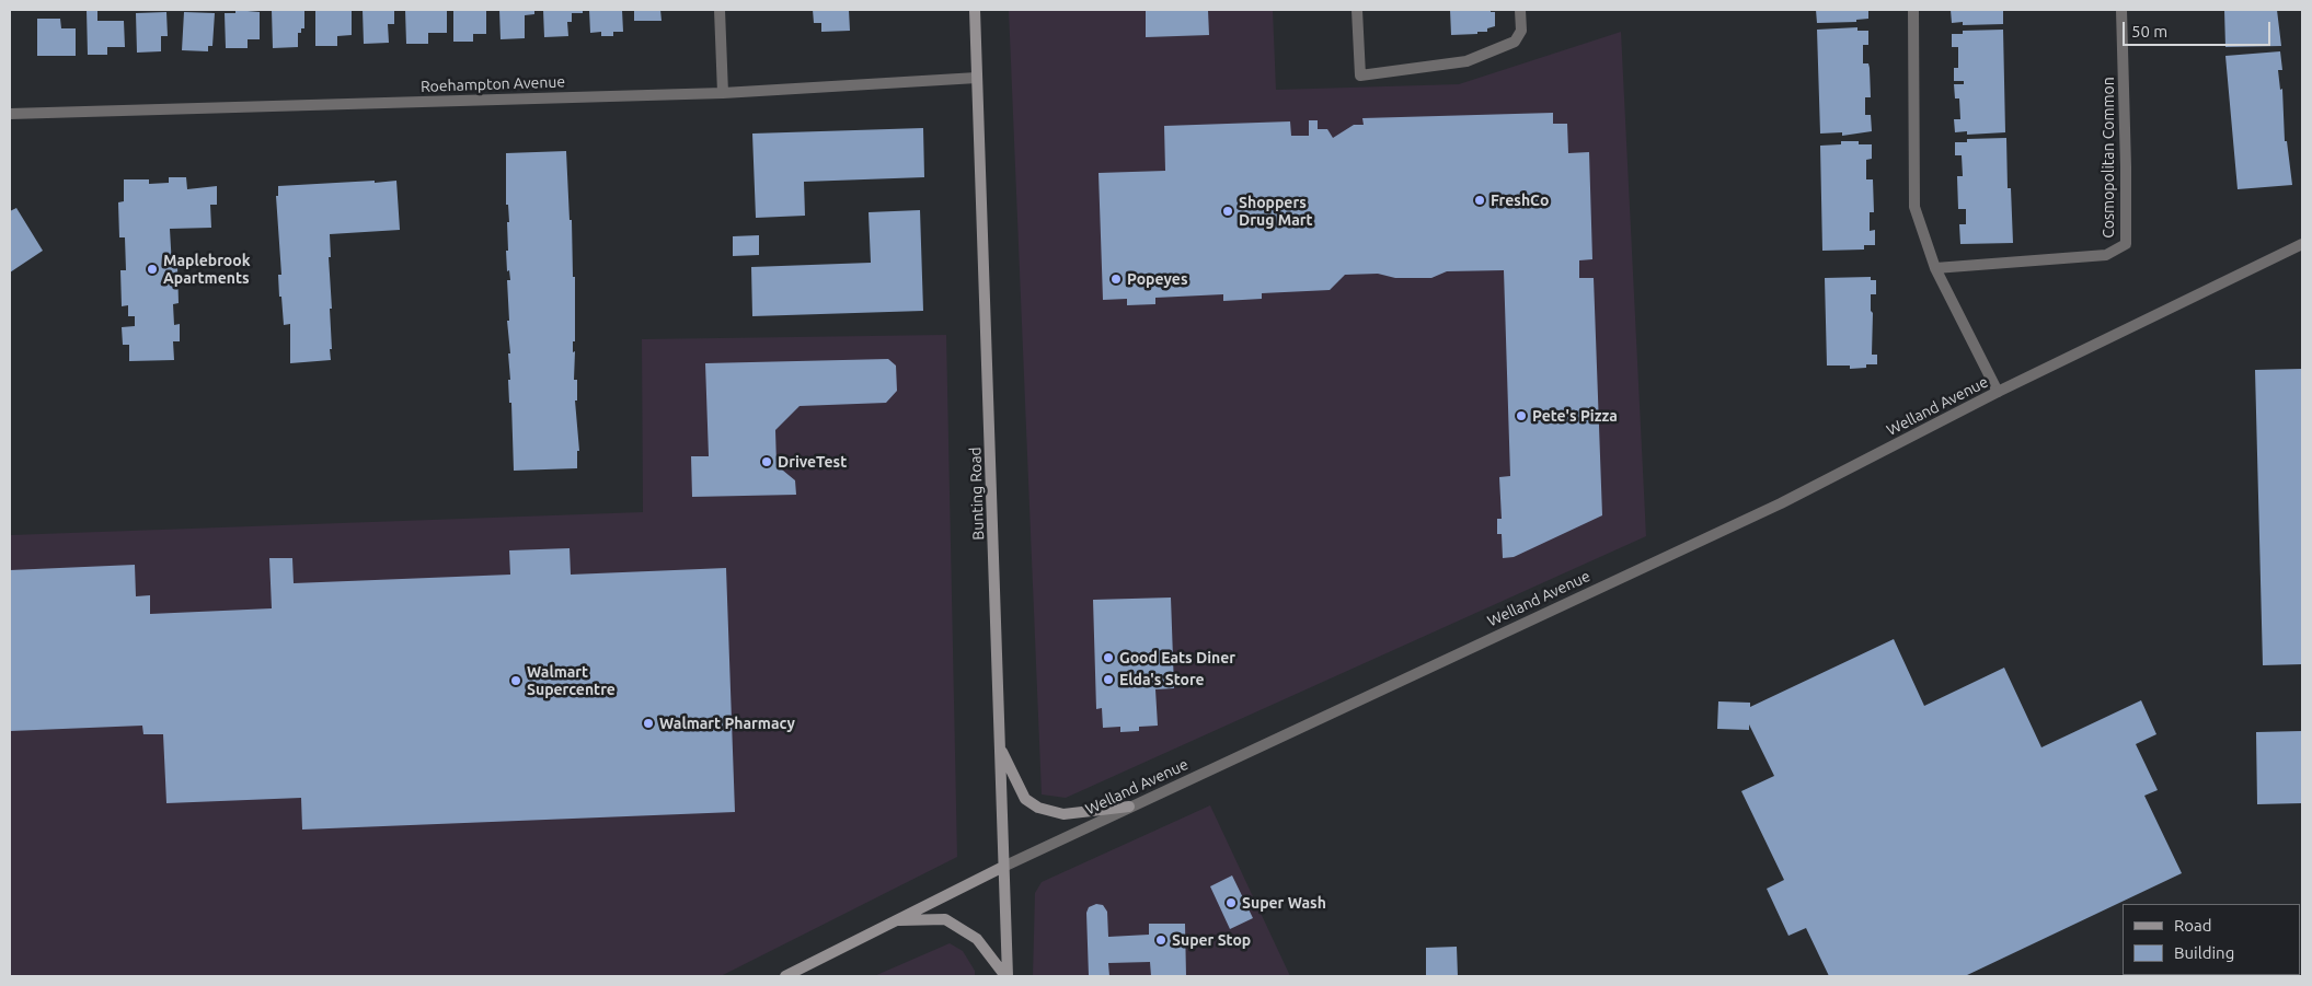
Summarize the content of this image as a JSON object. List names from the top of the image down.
{
  "streets": {
    "main road": ["Welland Avenue", "Bunting Road"],
    "street": ["Roehampton Avenue", "Cosmopolitan Common"]
  },
  "crossings": [
    ["Roehampton Avenue", "Bunting Road"],
    ["Welland Avenue", "Bunting Road"]
  ],
  "places": [
    "FreshCo",
    "Shoppers Drug Mart",
    "Maplebrook Apartments",
    "Popeyes",
    "Pete's Pizza",
    "DriveTest",
    "Good Eats Diner",
    "Elda's Store",
    "Walmart Supercentre",
    "Walmart Pharmacy",
    "Super Wash",
    "Super Stop"
  ],
  "legend": ["Road", "Building"],
  "scale_bar": "50 m"
}
